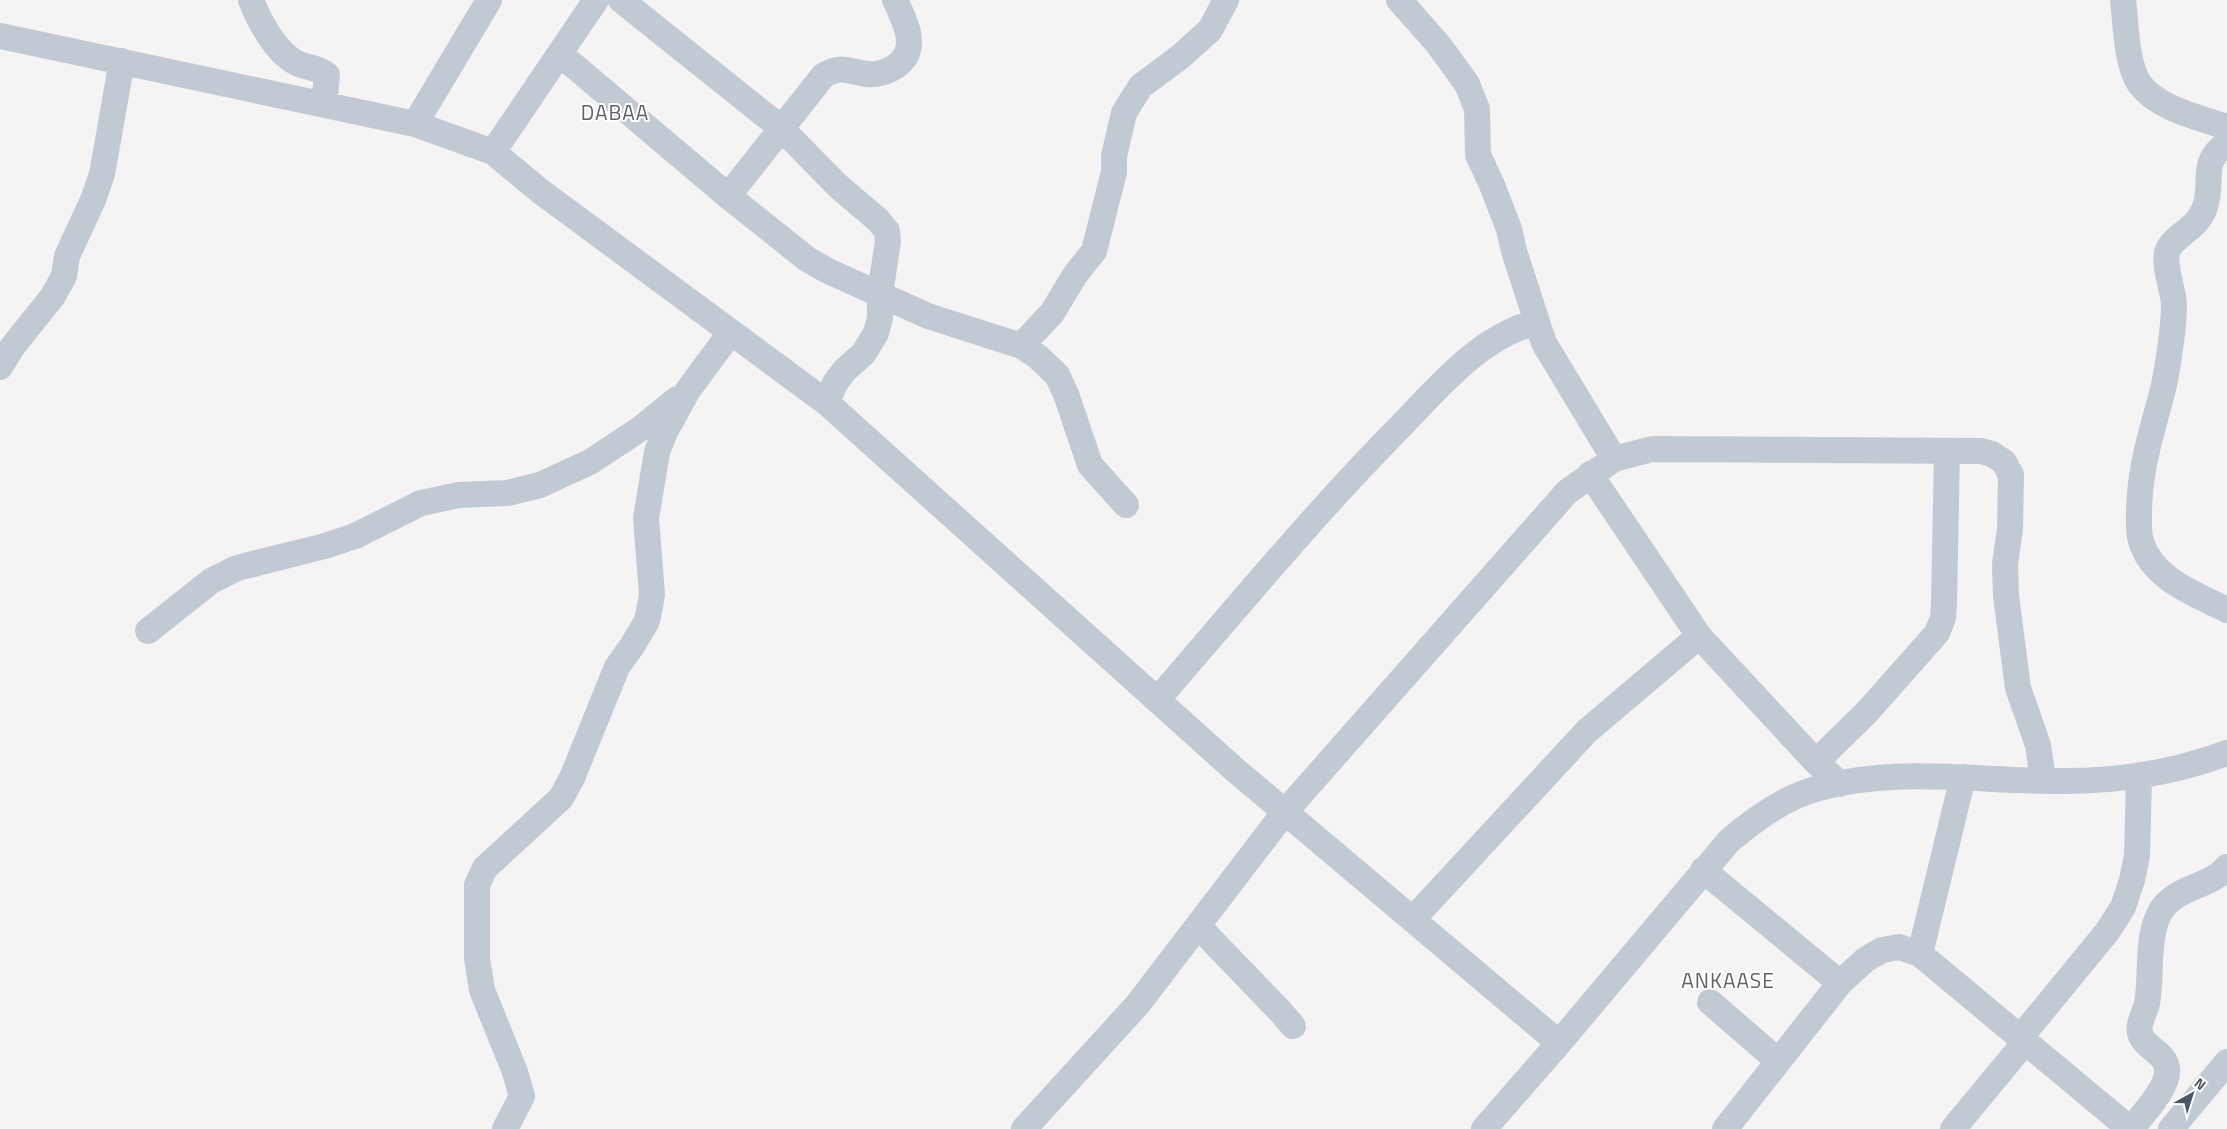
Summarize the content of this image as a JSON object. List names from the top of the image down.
{
  "districts": ["DABAA", "ANKAASE"],
  "north": "top right"
}
